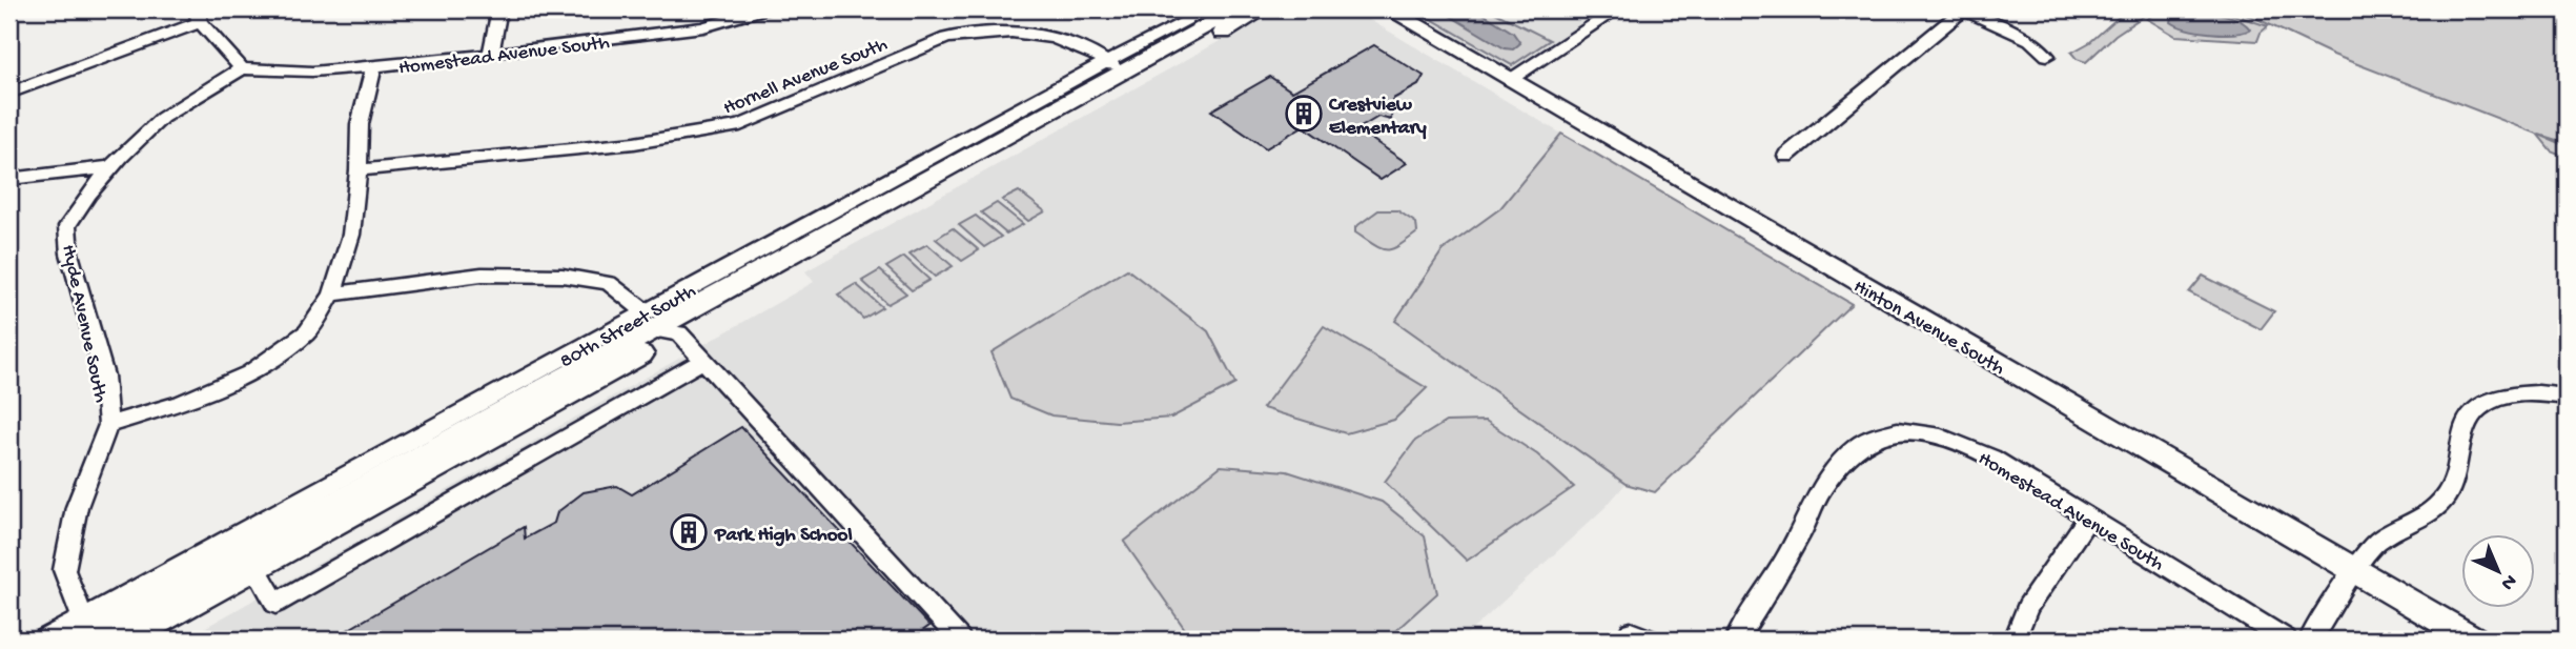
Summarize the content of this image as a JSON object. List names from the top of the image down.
{
  "streets": {
    "main road": ["80th Street South", "Hinton Avenue South"],
    "street": ["Homestead Avenue South", "Hornell Avenue South", "Hyde Avenue South"]
  },
  "crossings": [
    ["Homestead Avenue South", "Hyde Avenue South"],
    ["Hornell Avenue South", "80th Street South"],
    ["Hyde Avenue South", "80th Street South"]
  ],
  "places": {
    "building": ["Crestview Elementary", "Park High School"]
  },
  "north": "bottom right"
}
